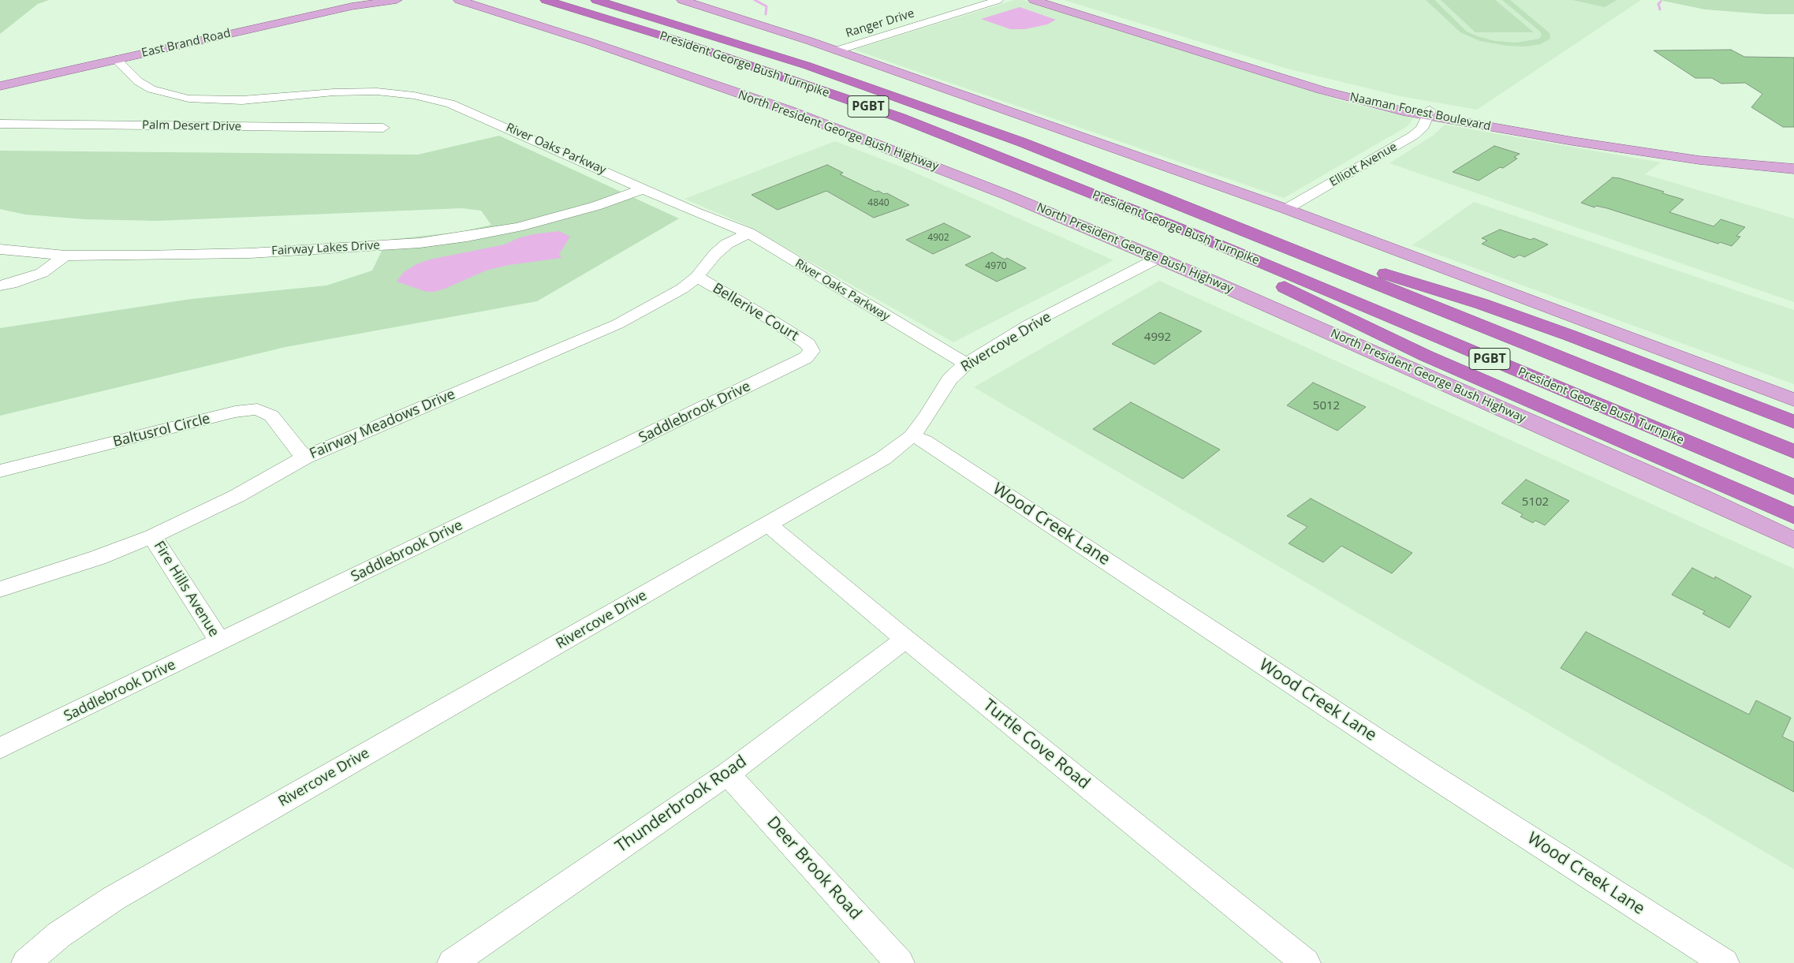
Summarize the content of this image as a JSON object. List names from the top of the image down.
{
  "streets": {
    "highway": ["President George Bush Turnpike", "PGBT"],
    "main road": ["East Brand Road", "Naaman Forest Boulevard", "North President George Bush Highway"],
    "street": [
      "Ranger Drive",
      "Palm Desert Drive",
      "River Oaks Parkway",
      "Elliott Avenue",
      "Fairway Lakes Drive",
      "Bellerive Court",
      "Rivercove Drive",
      "Saddlebrook Drive",
      "Fairway Meadows Drive",
      "Baltusrol Circle",
      "Wood Creek Lane",
      "Fire Hills Avenue",
      "Turtle Cove Road",
      "Thunderbrook Road",
      "Deer Brook Road"
    ]
  },
  "crossings": [
    ["East Brand Road", "River Oaks Parkway"],
    ["Naaman Forest Boulevard", "Elliott Avenue"],
    ["North President George Bush Highway", "Rivercove Drive"],
    ["River Oaks Parkway", "Fairway Lakes Drive"],
    ["River Oaks Parkway", "Rivercove Drive"],
    ["River Oaks Parkway", "Fairway Meadows Drive"],
    ["Bellerive Court", "Saddlebrook Drive"],
    ["Bellerive Court", "Fairway Meadows Drive"],
    ["Rivercove Drive", "Wood Creek Lane"],
    ["Rivercove Drive", "Turtle Cove Road"],
    ["Saddlebrook Drive", "Fire Hills Avenue"],
    ["Fairway Meadows Drive", "Baltusrol Circle"],
    ["Fairway Meadows Drive", "Fire Hills Avenue"],
    ["Turtle Cove Road", "Thunderbrook Road"],
    ["Thunderbrook Road", "Deer Brook Road"]
  ],
  "house_numbers": [
    "4840",
    "4902",
    "4970",
    "4992",
    "5012",
    "5102"
  ]
}
